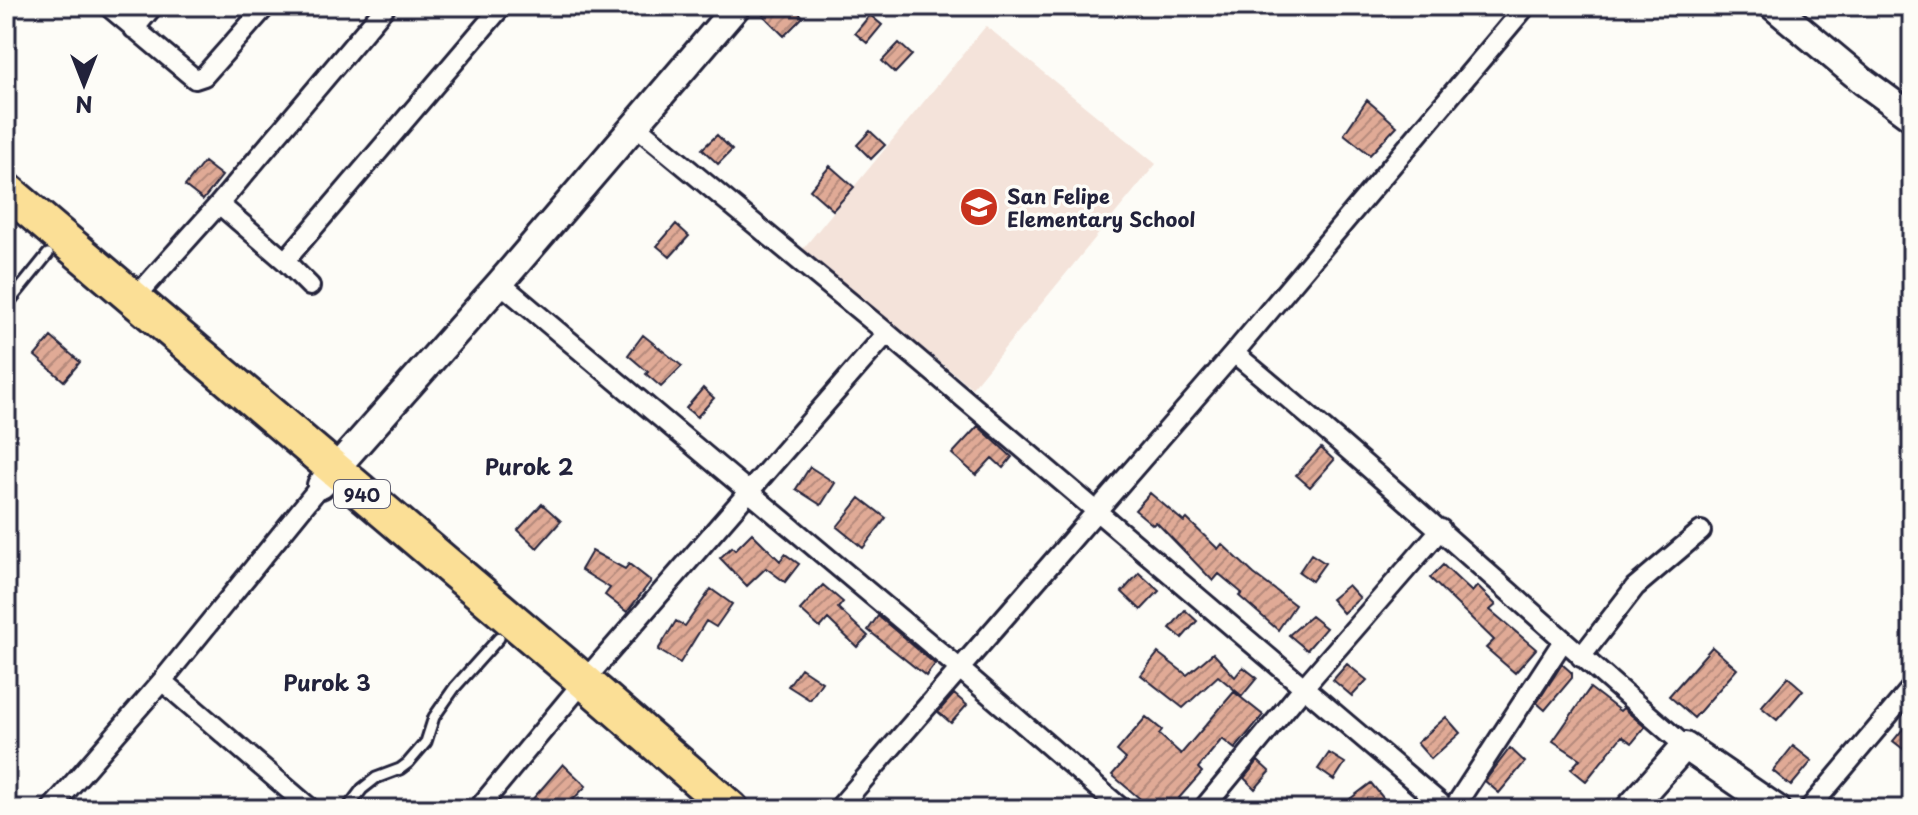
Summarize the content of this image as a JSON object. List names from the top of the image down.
{
  "streets": {
    "highway": ["940"]
  },
  "districts": ["Purok 2", "Purok 3"],
  "places": {
    "school or university": ["San Felipe Elementary School"]
  },
  "north": "bottom"
}
